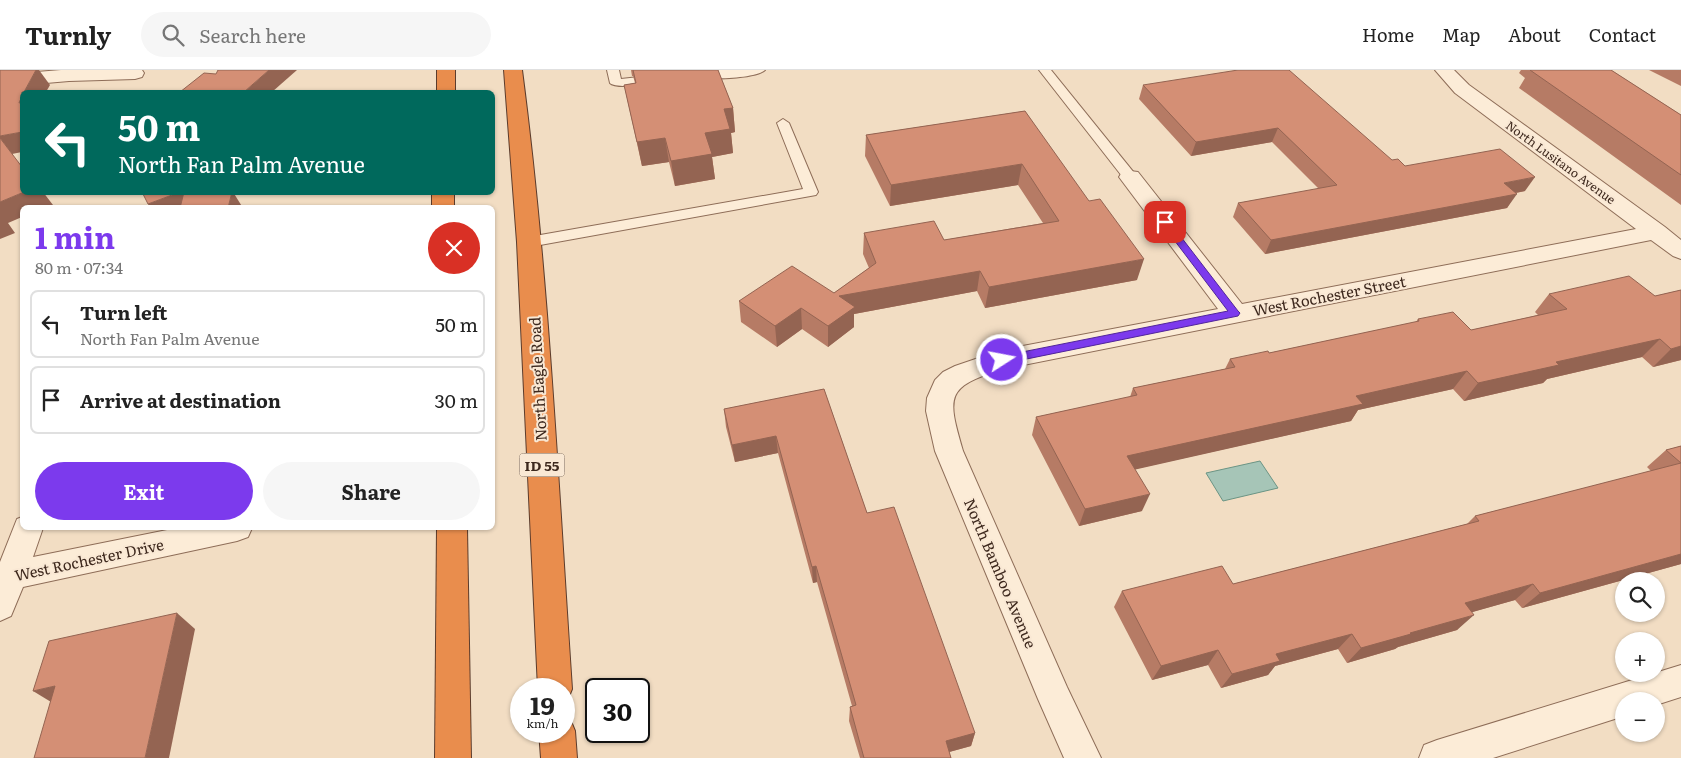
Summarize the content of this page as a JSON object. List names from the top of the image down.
{
  "streets": {
    "highway": ["North Eagle Road", "ID 55"],
    "street": [
      "North Lusitano Avenue",
      "West Rochester Street",
      "West Rochester Drive",
      "North Bamboo Avenue"
    ]
  },
  "crossings": [
    ["North Lusitano Avenue", "West Rochester Street"],
    ["West Rochester Street", "North Bamboo Avenue"]
  ],
  "page": {
    "header": "Turnly",
    "search": "Search here",
    "nav": [
      "Home",
      "Map",
      "About",
      "Contact"
    ],
    "turn": ["50 m", "North Fan Palm Avenue"],
    "heading": ["1 min", "80 m · 07:34"],
    "list": [
      {
        "name": "Turn left",
        "note": "North Fan Palm Avenue",
        "value": "50 m"
      },
      {
        "name": "Arrive at destination",
        "value": "30 m"
      }
    ],
    "buttons": ["Exit", "Share"],
    "map_buttons": ["+", "−"],
    "speed": "19 km/h",
    "limit": "30"
  }
}
